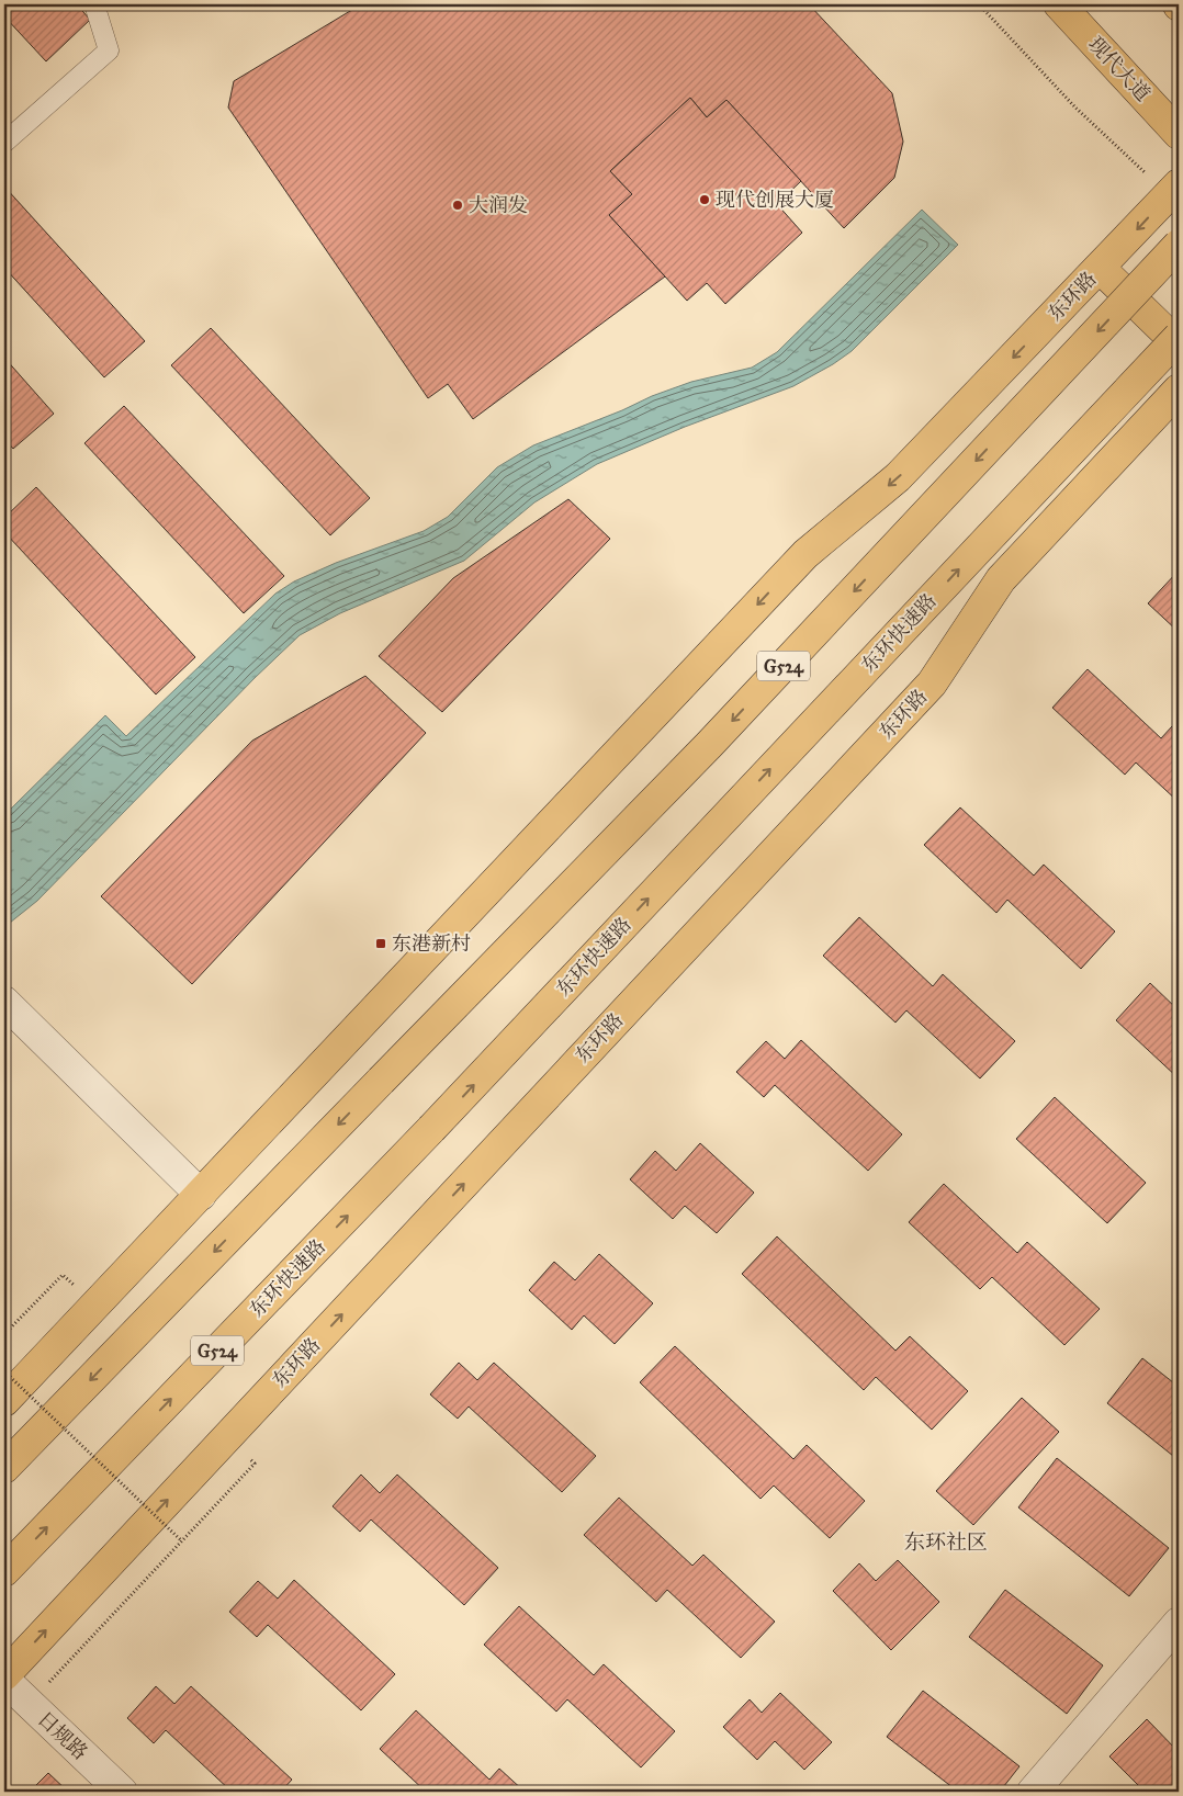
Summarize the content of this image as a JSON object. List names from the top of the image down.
{
  "streets": {
    "main road": [
      "现代大道",
      "东环路",
      "东环快速路",
      "G524"
    ],
    "street": ["日规路"]
  },
  "districts": ["东环社区"],
  "places": {
    "other": ["现代创展大厦", "大润发"],
    "transit": ["东港新村"]
  }
}
